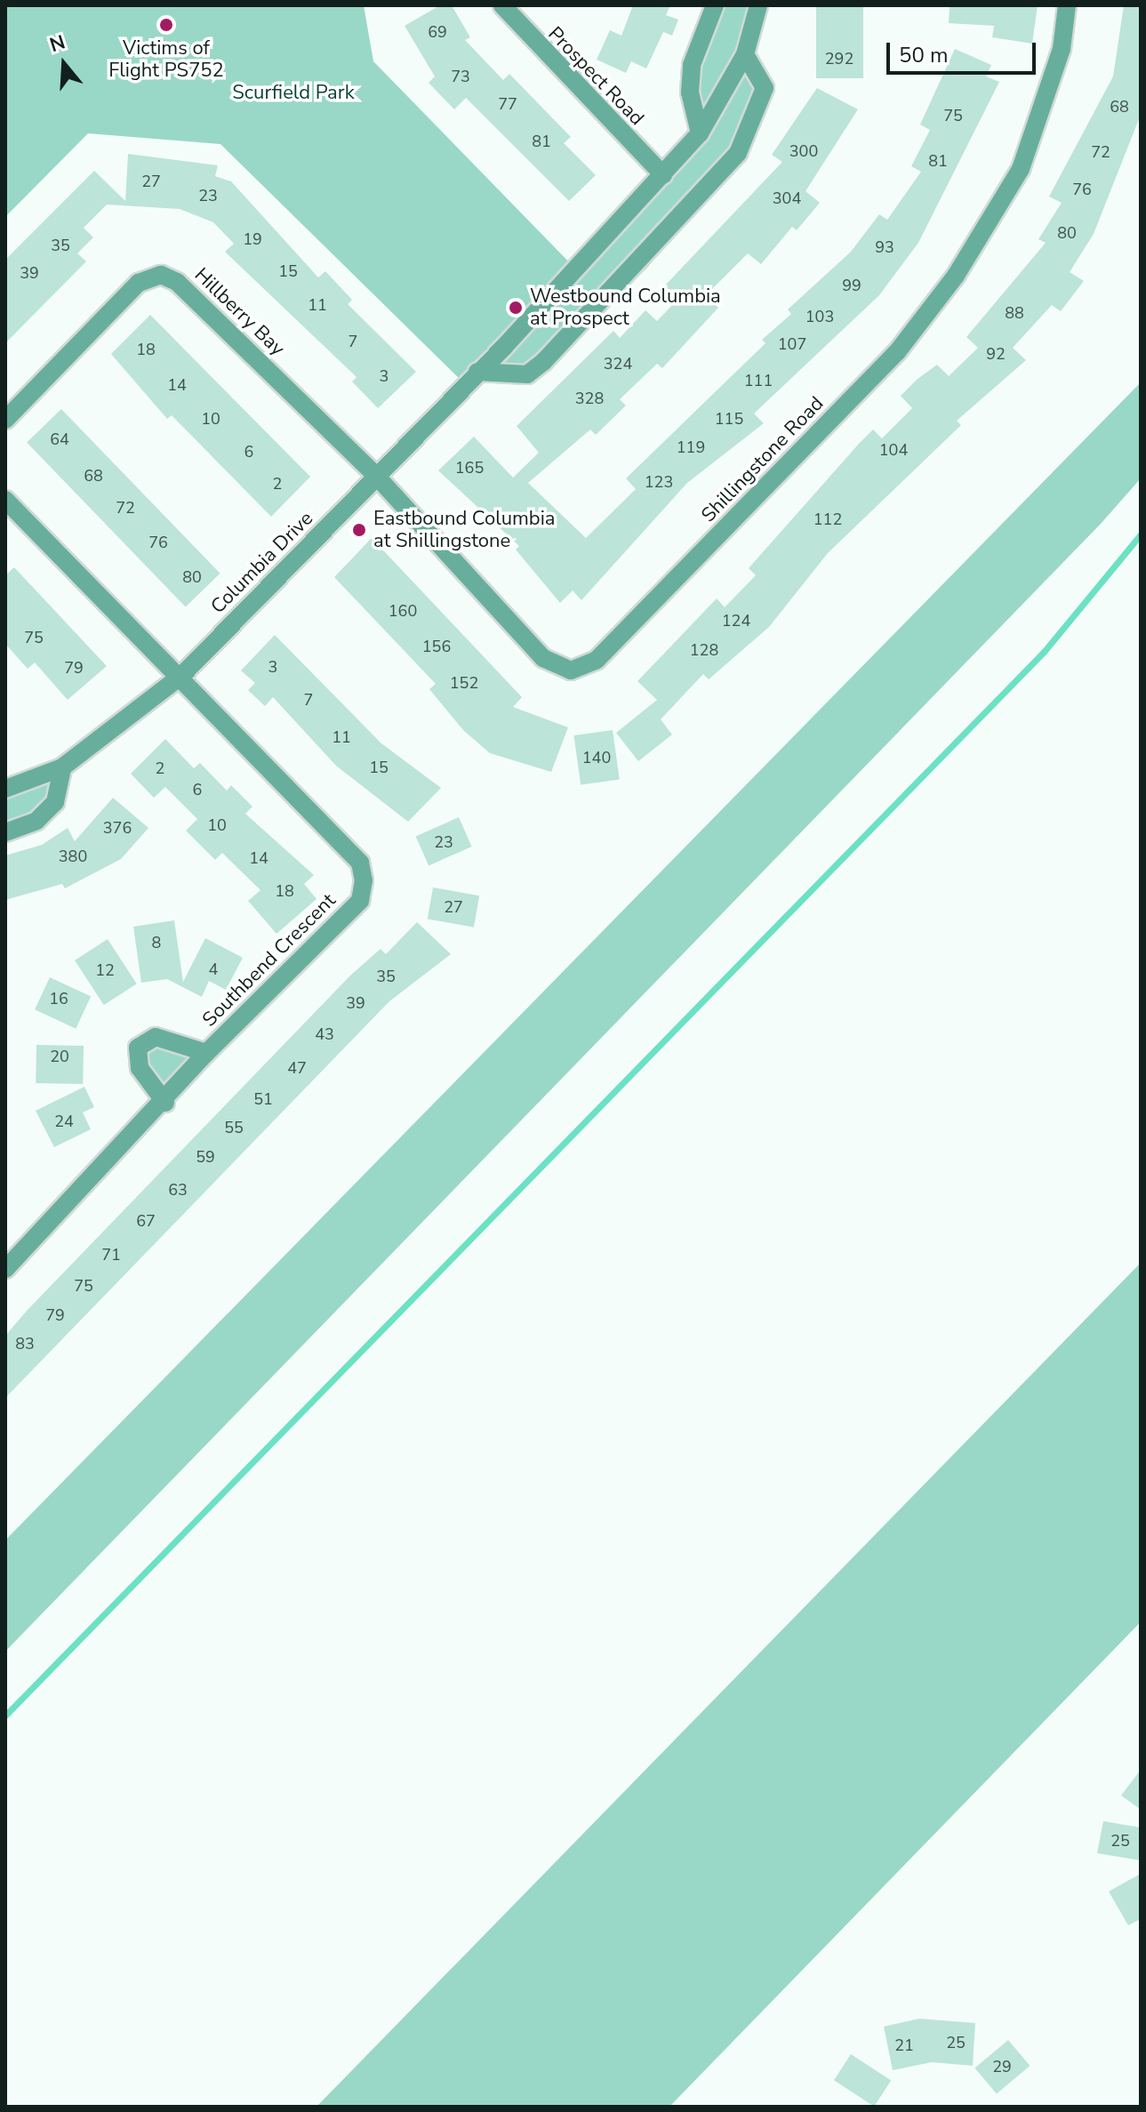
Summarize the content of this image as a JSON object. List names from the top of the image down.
{
  "streets": {
    "street": [
      "Prospect Road",
      "Hillberry Bay",
      "Shillingstone Road",
      "Columbia Drive",
      "Southbend Crescent"
    ]
  },
  "crossings": [
    ["Prospect Road", "Columbia Drive"],
    ["Hillberry Bay", "Shillingstone Road"],
    ["Hillberry Bay", "Columbia Drive"],
    ["Shillingstone Road", "Columbia Drive"],
    ["Columbia Drive", "Southbend Crescent"]
  ],
  "parks": ["Scurfield Park"],
  "places": ["Victims of Flight PS752", "Westbound Columbia at Prospect", "Eastbound Columbia at Shillingstone"],
  "house_numbers": [
    "69",
    "292",
    "73",
    "77",
    "68",
    "75",
    "81",
    "300",
    "72",
    "81",
    "27",
    "76",
    "23",
    "304",
    "80",
    "19",
    "35",
    "93",
    "15",
    "39",
    "99",
    "11",
    "88",
    "103",
    "7",
    "107",
    "18",
    "92",
    "324",
    "3",
    "111",
    "14",
    "328",
    "10",
    "115",
    "64",
    "119",
    "104",
    "6",
    "165",
    "68",
    "123",
    "2",
    "72",
    "112",
    "76",
    "80",
    "160",
    "124",
    "75",
    "156",
    "128",
    "3",
    "79",
    "152",
    "7",
    "11",
    "140",
    "15",
    "2",
    "6",
    "10",
    "376",
    "23",
    "380",
    "14",
    "18",
    "27",
    "8",
    "4",
    "12",
    "35",
    "16",
    "39",
    "43",
    "20",
    "47",
    "51",
    "24",
    "55",
    "59",
    "63",
    "67",
    "71",
    "75",
    "79",
    "83",
    "25",
    "25",
    "21",
    "29"
  ],
  "scale_bar": "50 m",
  "north": "top"
}
